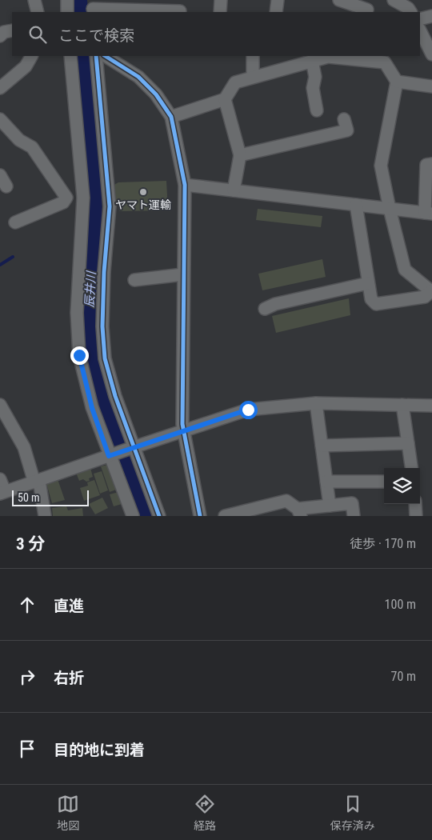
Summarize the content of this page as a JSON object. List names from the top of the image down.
{
  "water": ["辰井川"],
  "places": ["ヤマト運輸"],
  "scale_bar": "50 m",
  "page": {
    "search": "ここで検索",
    "scale": "50 m",
    "heading": ["3 分", "徒歩 · 170 m"],
    "list": [
      ["直進", "100 m"],
      ["右折", "70 m"],
      "目的地に到着"
    ],
    "nav": ["地図", "経路", "保存済み"]
  }
}
